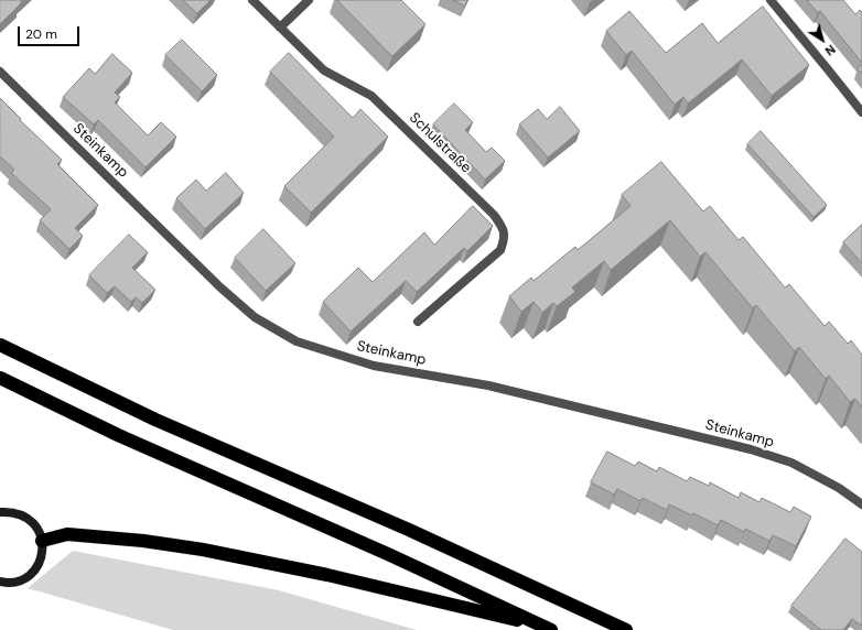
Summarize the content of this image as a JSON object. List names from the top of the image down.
{
  "streets": {
    "street": ["Schulstraße", "Steinkamp"]
  },
  "scale_bar": "20 m",
  "north": "bottom right"
}
